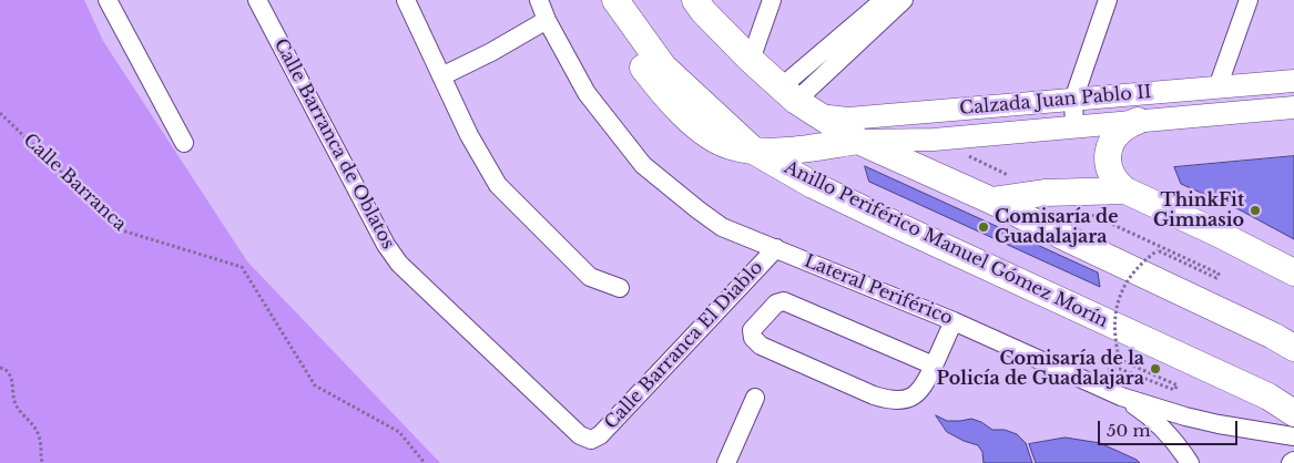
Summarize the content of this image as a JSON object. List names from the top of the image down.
{
  "streets": {
    "highway": ["Anillo Periférico Manuel Gómez Morín"],
    "main road": ["Calzada Juan Pablo II"],
    "street": ["Calle Barranca de Oblatos", "Lateral Periférico", "Calle Barranca El Diablo"],
    "path": ["Calle Barranca"]
  },
  "crossings": [
    ["Calle Barranca de Oblatos", "Calle Barranca El Diablo"],
    ["Lateral Periférico", "Calle Barranca El Diablo"]
  ],
  "places": ["ThinkFit Gimnasio", "Comisaría de Guadalajara", "Comisaría de la Policía de Guadalajara"],
  "scale_bar": "50 m"
}
